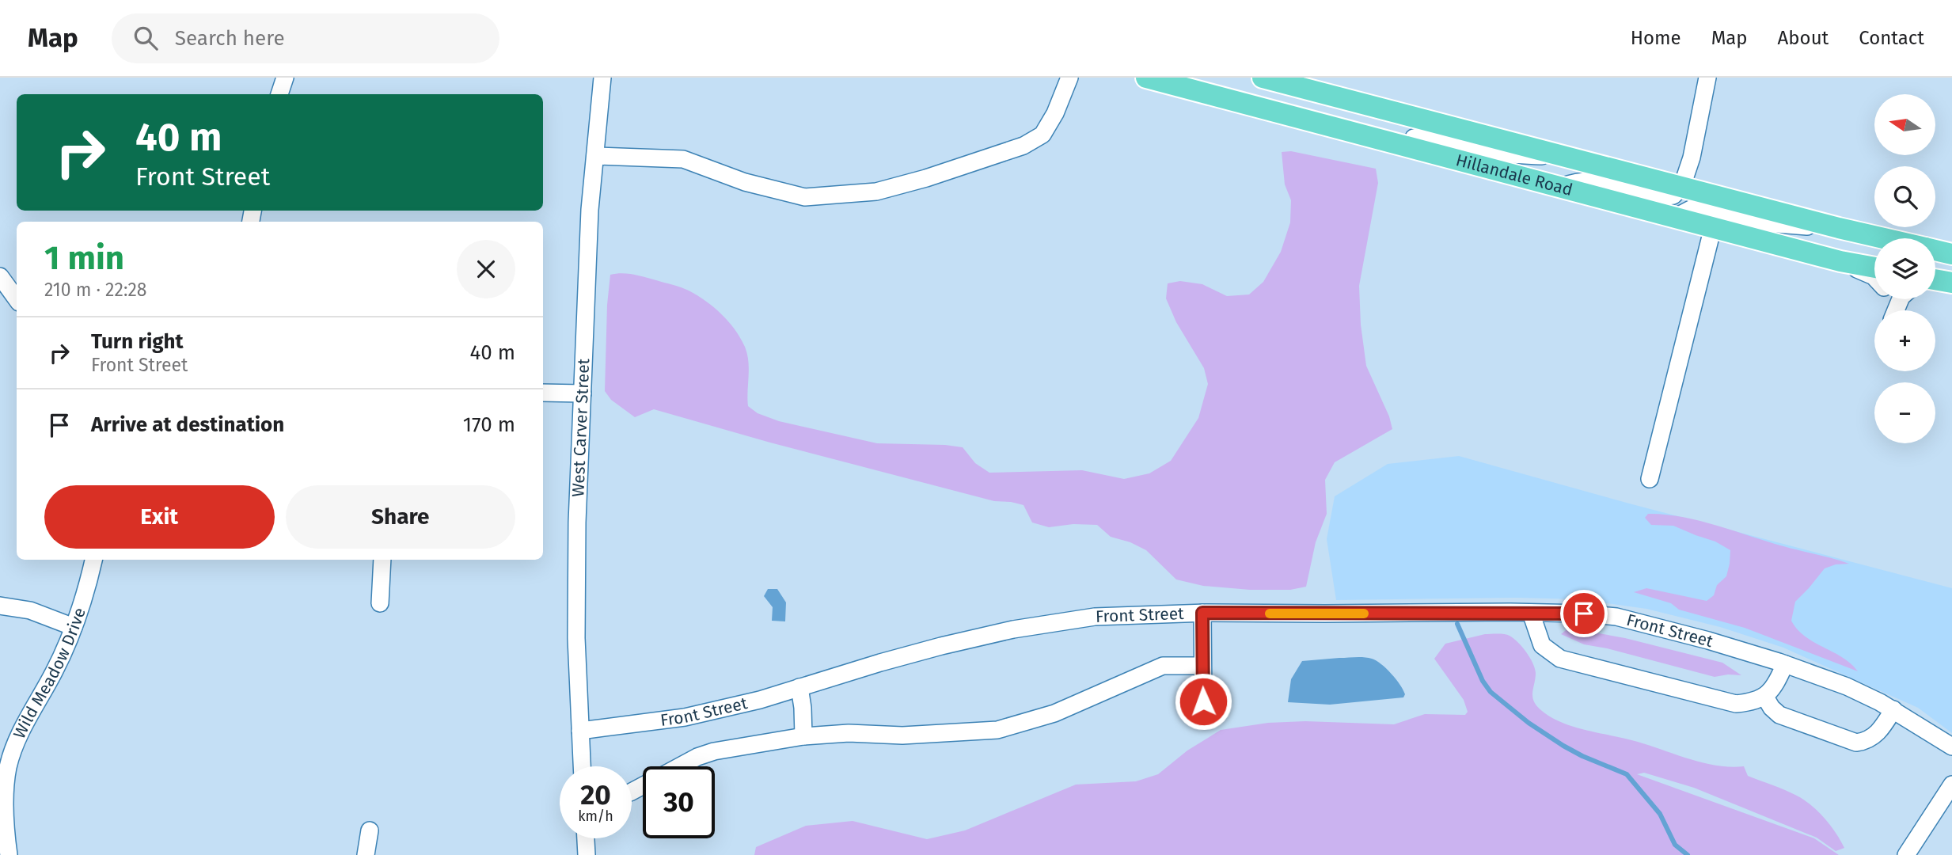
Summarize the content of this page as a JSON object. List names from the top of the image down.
{
  "streets": {
    "main road": ["Hillandale Road"],
    "street": ["West Carver Street", "Front Street", "Wild Meadow Drive"]
  },
  "crossings": [
    ["West Carver Street", "Front Street"]
  ],
  "north": "left",
  "page": {
    "header": "Map",
    "search": "Search here",
    "nav": [
      "Home",
      "Map",
      "About",
      "Contact"
    ],
    "map_buttons": ["+", "−"],
    "turn": ["40 m", "Front Street"],
    "heading": ["1 min", "210 m · 22:28"],
    "list": [
      {
        "name": "Turn right",
        "note": "Front Street",
        "value": "40 m"
      },
      {
        "name": "Arrive at destination",
        "value": "170 m"
      }
    ],
    "buttons": ["Exit", "Share"],
    "speed": "20 km/h",
    "limit": "30"
  }
}
